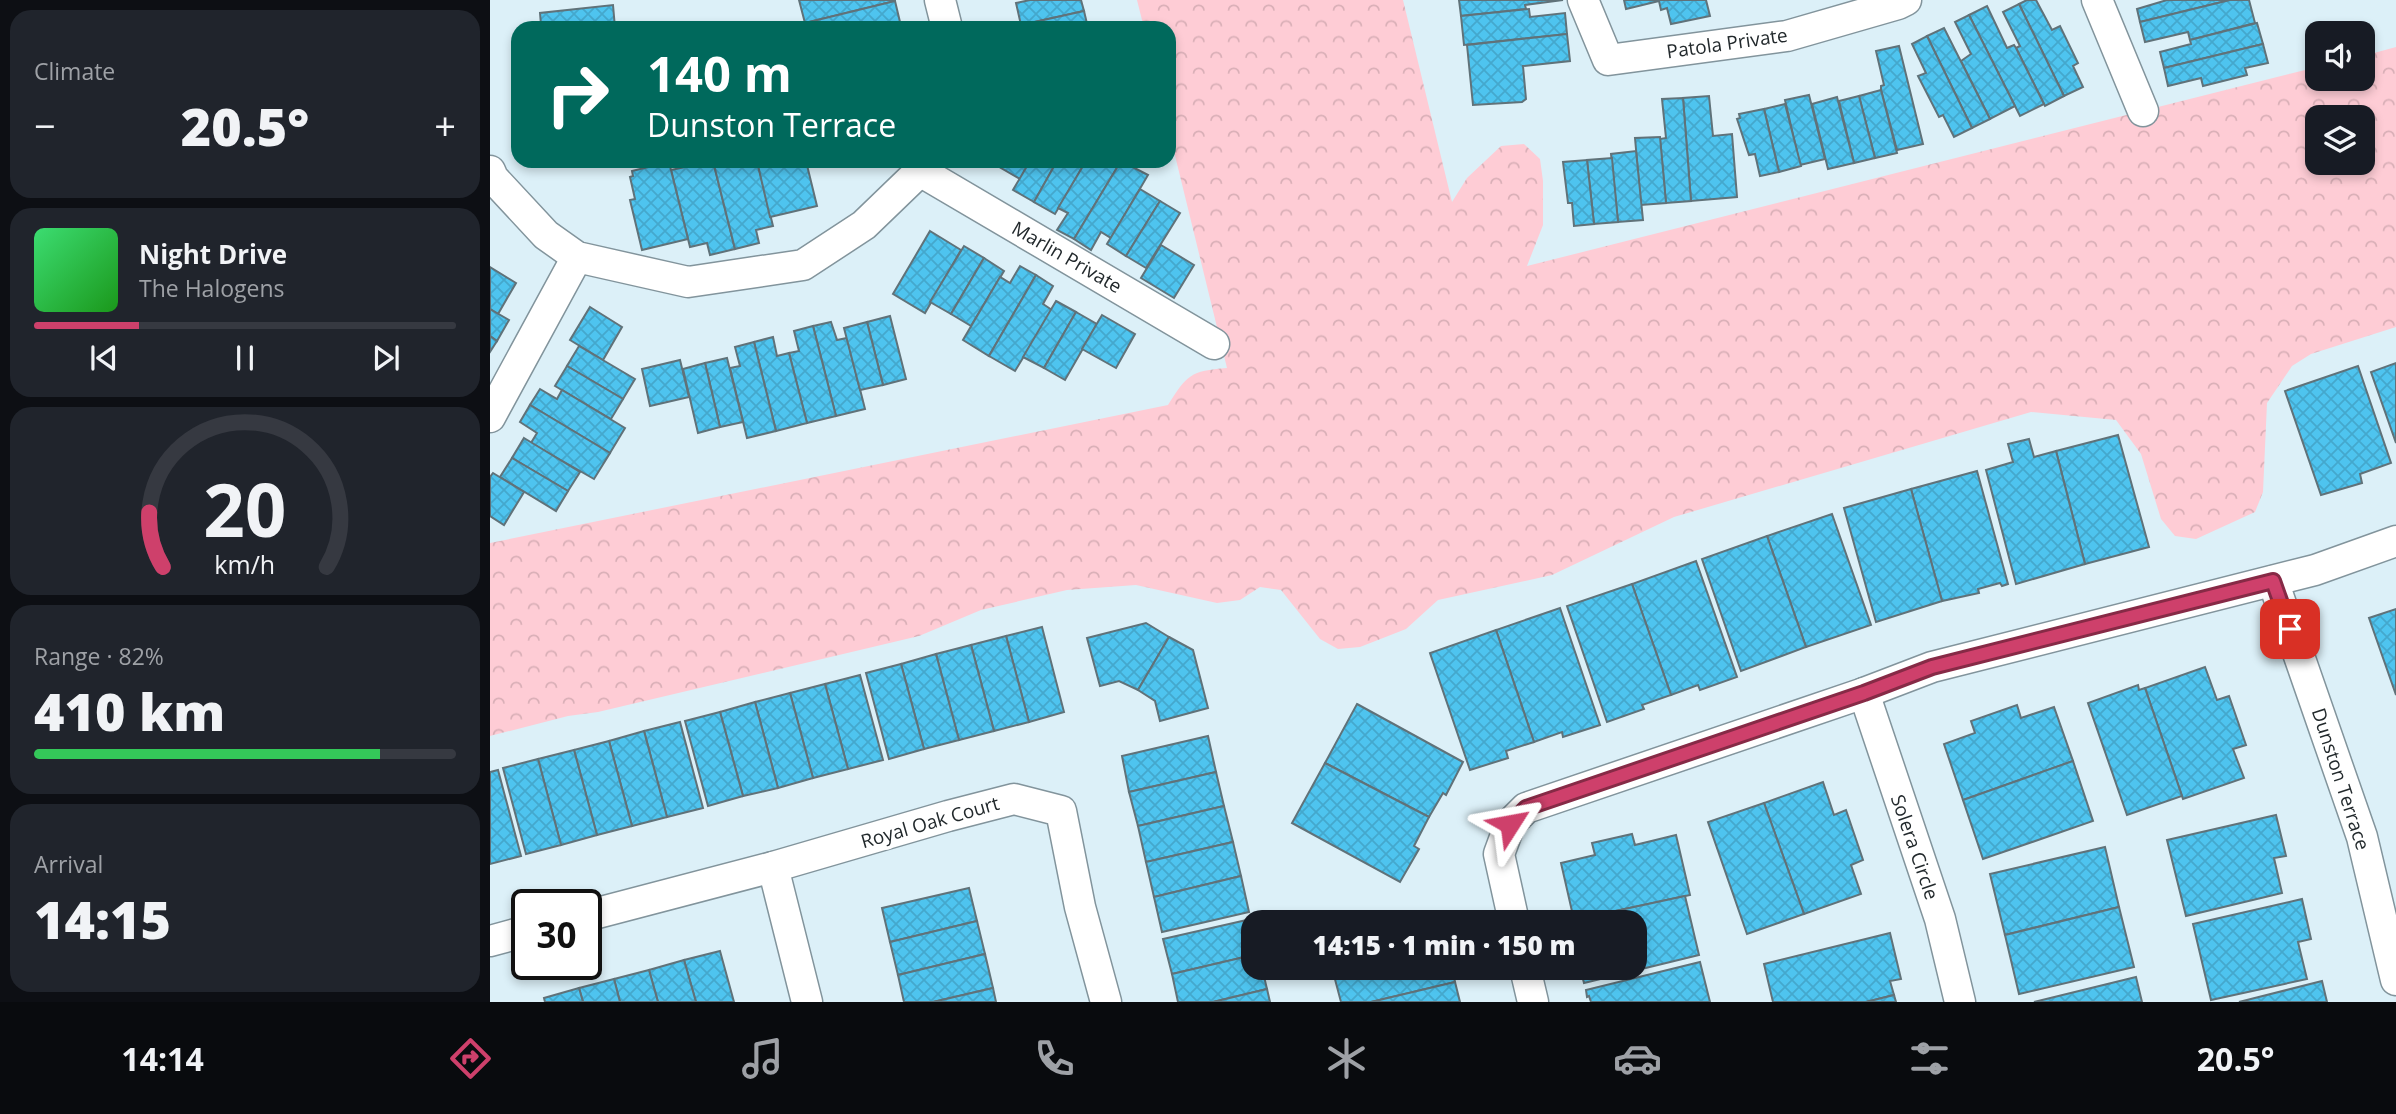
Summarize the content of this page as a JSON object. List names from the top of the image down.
{
  "streets": {
    "street": [
      "Patola Private",
      "Marlin Private",
      "Dunston Terrace",
      "Royal Oak Court",
      "Solera Circle"
    ]
  },
  "page": {
    "tile": [
      "Climate",
      ["Range · 82%", "410 km"],
      ["Arrival", "14:15"]
    ],
    "turn": ["140 m", "Dunston Terrace"],
    "heat": ["−", "20.5°", "+"],
    "song": ["Night Drive", "The Halogens"],
    "limit": "30",
    "trip": "14:15 · 1 min · 150 m",
    "tabs": ["14:14", "20.5°"],
    "gauge": ["20", "km/h"]
  }
}
